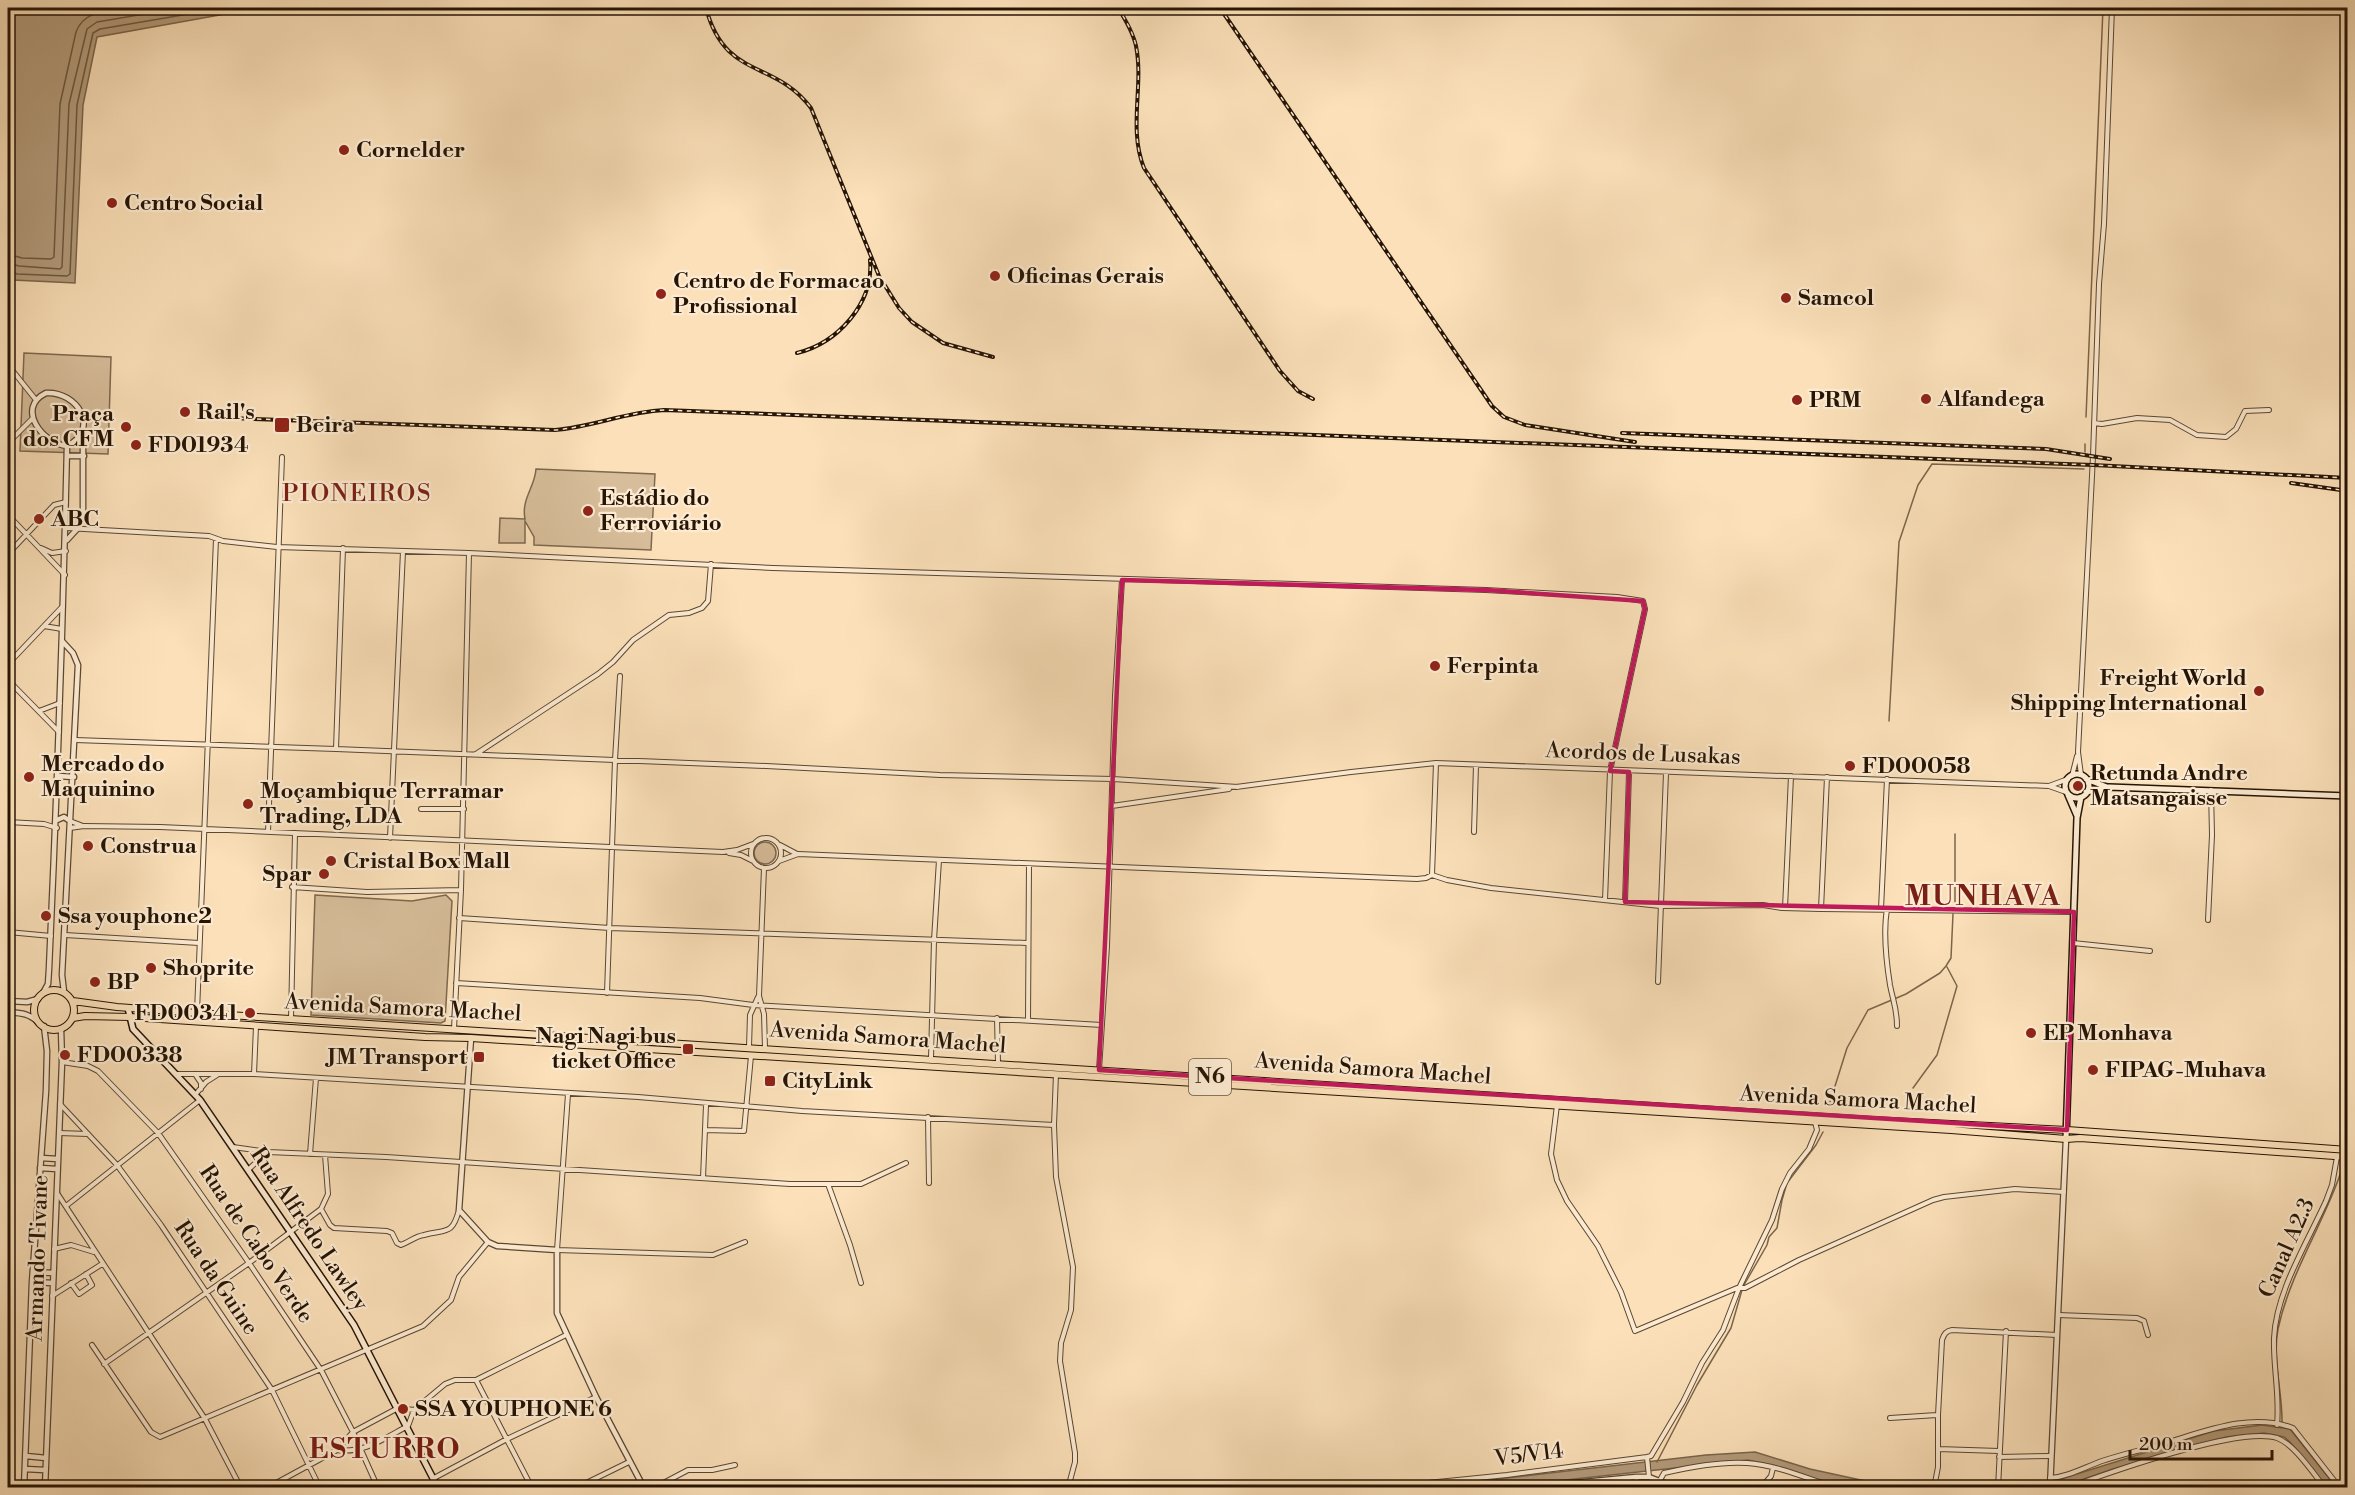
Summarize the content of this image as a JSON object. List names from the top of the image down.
{
  "streets": {
    "highway": ["Avenida Samora Machel", "N6"],
    "main road": ["Rua Alfredo Lawley"],
    "street": [
      "Acordos de Lusakas",
      "Rua de Cabo Verde",
      "Canal A2.3",
      "Armando Tivane",
      "Rua da Guine",
      "V5/V14"
    ]
  },
  "crossings": [
    ["Avenida Samora Machel", "Rua Alfredo Lawley"],
    ["Avenida Samora Machel", "Canal A2.3"],
    ["Avenida Samora Machel", "Armando Tivane"],
    ["Rua de Cabo Verde", "Armando Tivane"],
    ["Armando Tivane", "Rua da Guine"]
  ],
  "districts": ["PIONEIROS", "MUNHAVA", "ESTURRO"],
  "places": {
    "other": [
      "Cornelder",
      "Centro Social",
      "Oficinas Gerais",
      "Centro de Formacao Profissional",
      "Samcol",
      "Alfandega",
      "PRM",
      "Rail's",
      "Praça dos CFM",
      "FD01934",
      "Estádio do Ferroviário",
      "ABC",
      "Ferpinta",
      "Freight World Shipping International",
      "FD00058",
      "Mercado do Maquinino",
      "Retunda Andre Matsangaisse",
      "Moçambique Terramar Trading, LDA",
      "Construa",
      "Cristal Box Mall",
      "Spar",
      "Ssa youphone2",
      "Shoprite",
      "BP",
      "FD00341",
      "EP Monhava",
      "FD00338",
      "FIPAG-Muhava",
      "SSA YOUPHONE 6"
    ],
    "transit": [
      "Beira",
      "Nagi Nagi bus ticket Office",
      "JM Transport",
      "CityLink"
    ]
  },
  "scale_bar": "200 m"
}
